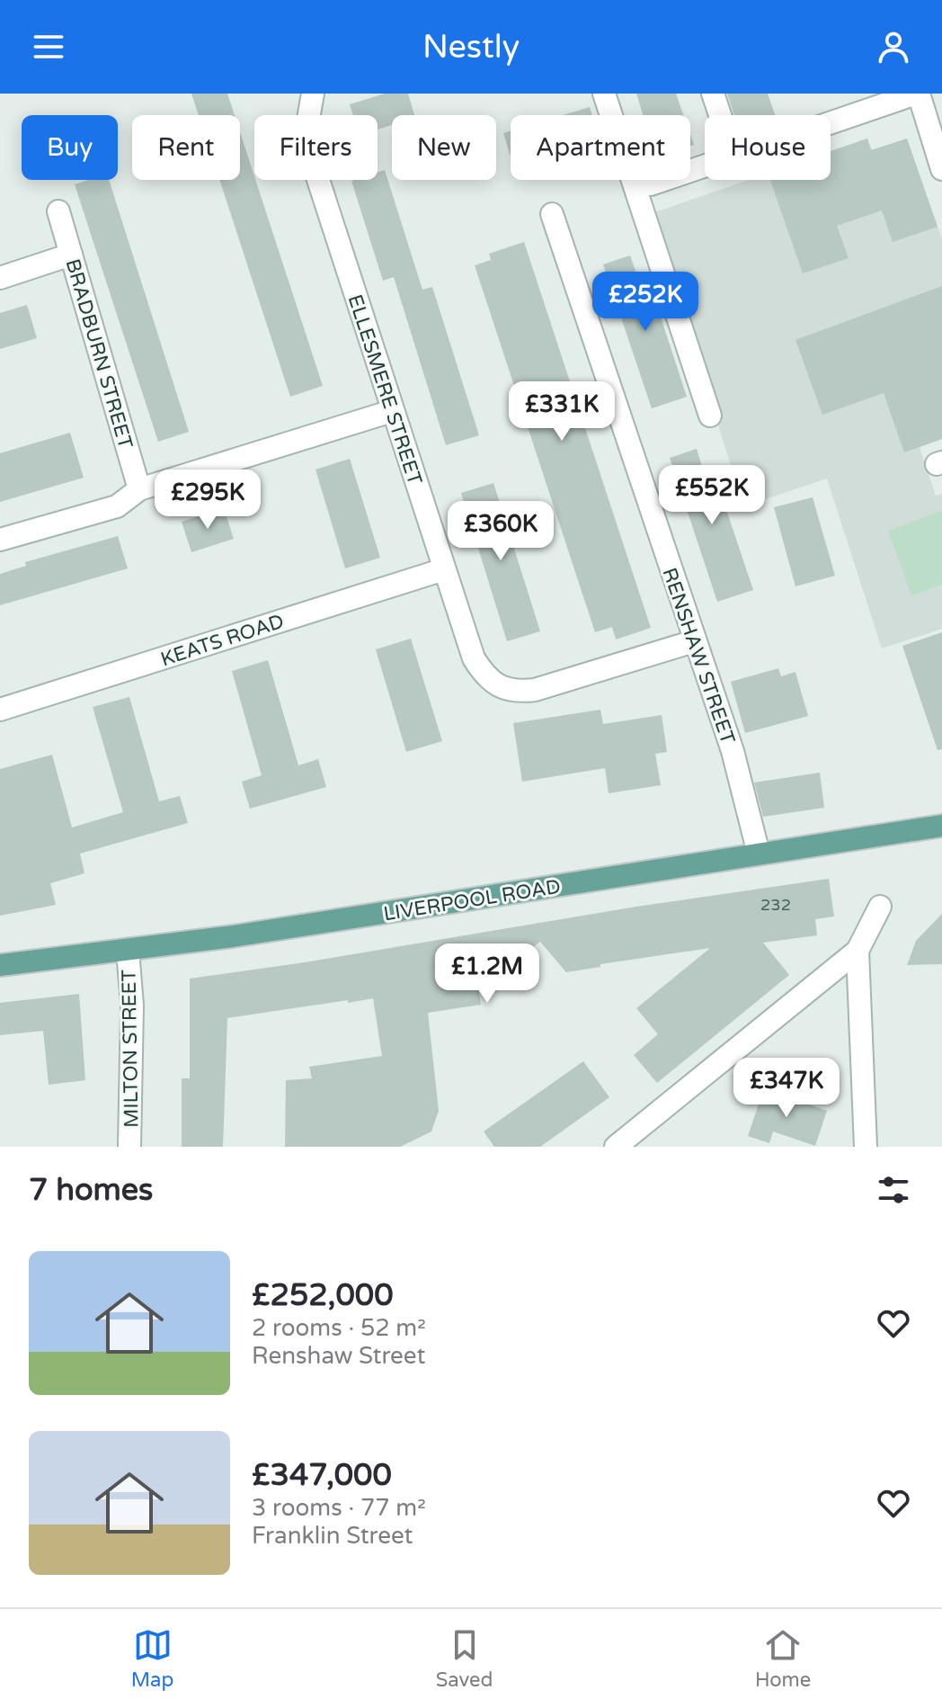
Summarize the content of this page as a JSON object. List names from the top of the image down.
{
  "streets": {
    "main road": ["LIVERPOOL ROAD"],
    "street": [
      "BRADBURN STREET",
      "ELLESMERE STREET",
      "KEATS ROAD",
      "RENSHAW STREET",
      "MILTON STREET"
    ]
  },
  "crossings": [
    ["ELLESMERE STREET", "KEATS ROAD"],
    ["ELLESMERE STREET", "RENSHAW STREET"],
    ["RENSHAW STREET", "LIVERPOOL ROAD"],
    ["LIVERPOOL ROAD", "MILTON STREET"]
  ],
  "house_numbers": ["232"],
  "page": {
    "header": "Nestly",
    "chip": [
      "Buy",
      "Rent",
      "Filters",
      "New",
      "Apartment",
      "House"
    ],
    "price": [
      "£252K",
      "£331K",
      "£552K",
      "£295K",
      "£360K",
      "£1.2M",
      "£347K"
    ],
    "heading": "7 homes",
    "list": [
      {
        "name": "£252,000",
        "note": "2 rooms · 52 m² · Renshaw Street"
      },
      {
        "name": "£347,000",
        "note": "3 rooms · 77 m² · Franklin Street"
      }
    ],
    "tabs": ["Map", "Saved", "Home"]
  }
}
